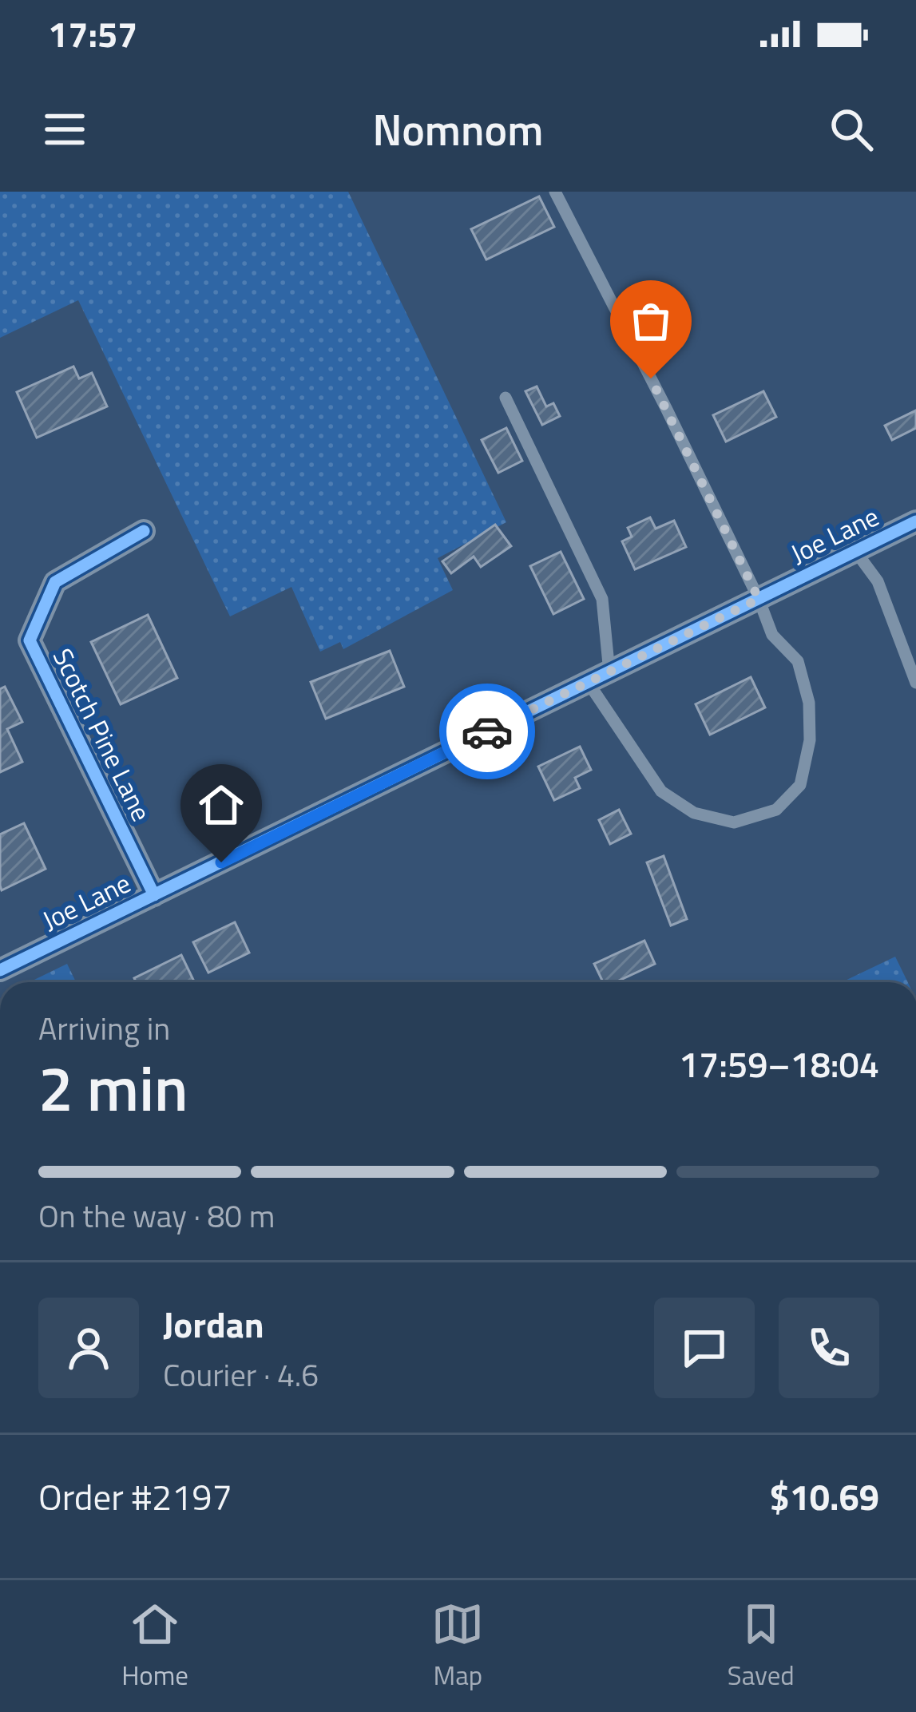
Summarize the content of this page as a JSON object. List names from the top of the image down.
{
  "streets": {
    "street": ["Joe Lane", "Scotch Pine Lane"]
  },
  "crossings": [
    ["Joe Lane", "Scotch Pine Lane"]
  ],
  "page": {
    "status": "17:57",
    "header": "Nomnom",
    "heading": ["2 min", "Arriving in", "17:59–18:04"],
    "panel": [
      "Jordan",
      "Courier · 4.6",
      "Order #2197",
      "$10.69"
    ],
    "bar": "On the way · 80 m",
    "tabs": ["Home", "Map", "Saved"]
  }
}
